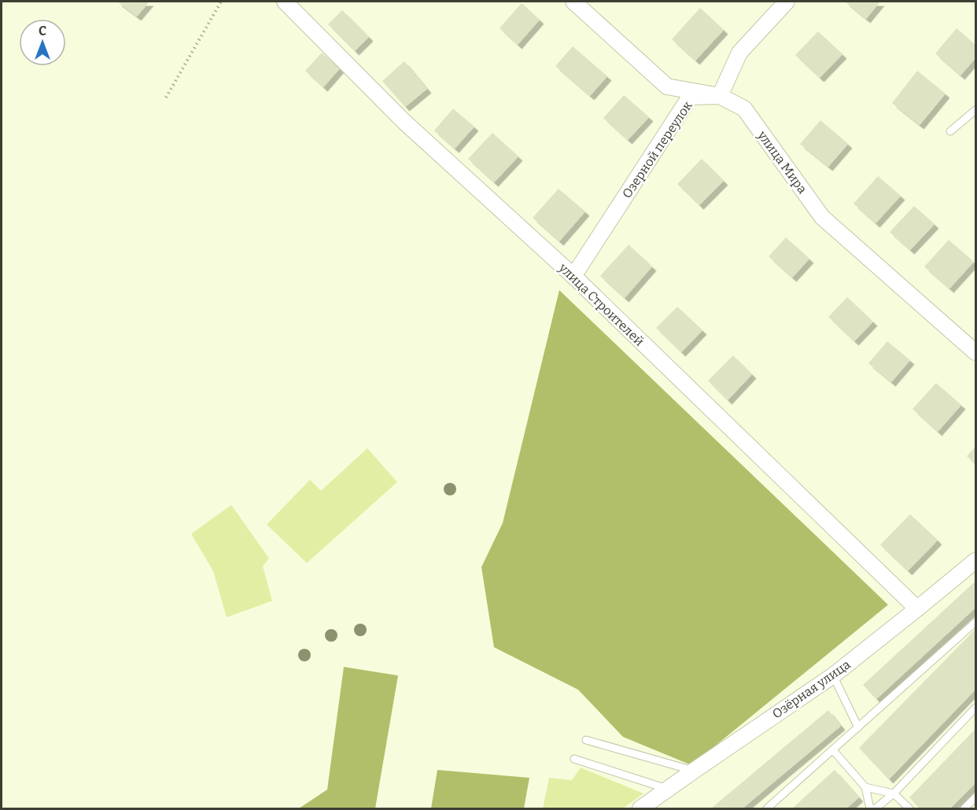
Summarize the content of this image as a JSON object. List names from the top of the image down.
{
  "streets": {
    "street": [
      "Озерной переулок",
      "улица Мира",
      "улица Строителей",
      "Озёрная улица"
    ]
  },
  "crossings": [
    ["Озерной переулок", "улица Мира"],
    ["Озерной переулок", "улица Строителей"],
    ["улица Строителей", "Озёрная улица"]
  ],
  "north": "top"
}
